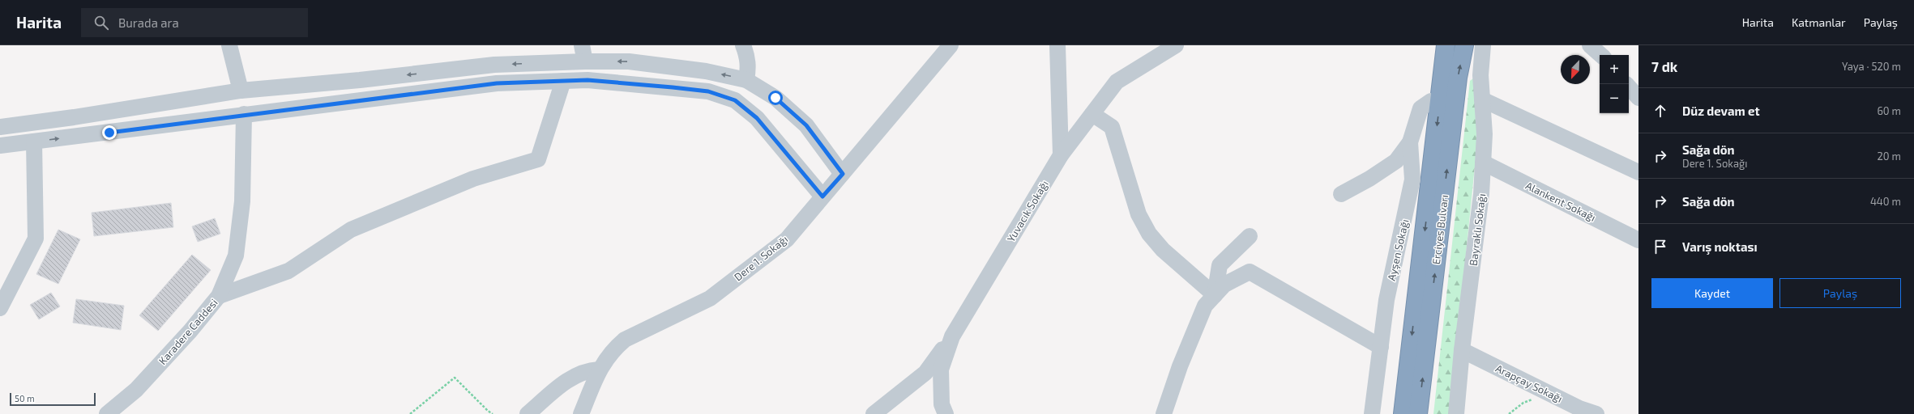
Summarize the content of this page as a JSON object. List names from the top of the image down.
{
  "streets": {
    "highway": ["Erciyes Bulvarı"],
    "street": [
      "Alankent Sokağı",
      "Yuvacık Sokağı",
      "Bayraklı Sokağı",
      "Ayşen Sokağı",
      "Dere 1. Sokağı",
      "Karadere Caddesi",
      "Arapçay Sokağı"
    ]
  },
  "crossings": [
    ["Alankent Sokağı", "Bayraklı Sokağı"],
    ["Erciyes Bulvarı", "Ayşen Sokağı"],
    ["Bayraklı Sokağı", "Arapçay Sokağı"]
  ],
  "scale_bar": "50 m",
  "north": "bottom left",
  "page": {
    "header": "Harita",
    "search": "Burada ara",
    "nav": ["Harita", "Katmanlar", "Paylaş"],
    "heading": ["7 dk", "Yaya · 520 m"],
    "map_buttons": ["+", "−"],
    "list": [
      ["Düz devam et", "60 m"],
      ["Sağa dön", "Dere 1. Sokağı", "20 m"],
      ["Sağa dön", "440 m"],
      "Varış noktası"
    ],
    "buttons": ["Kaydet", "Paylaş"],
    "scale": "50 m"
  }
}
